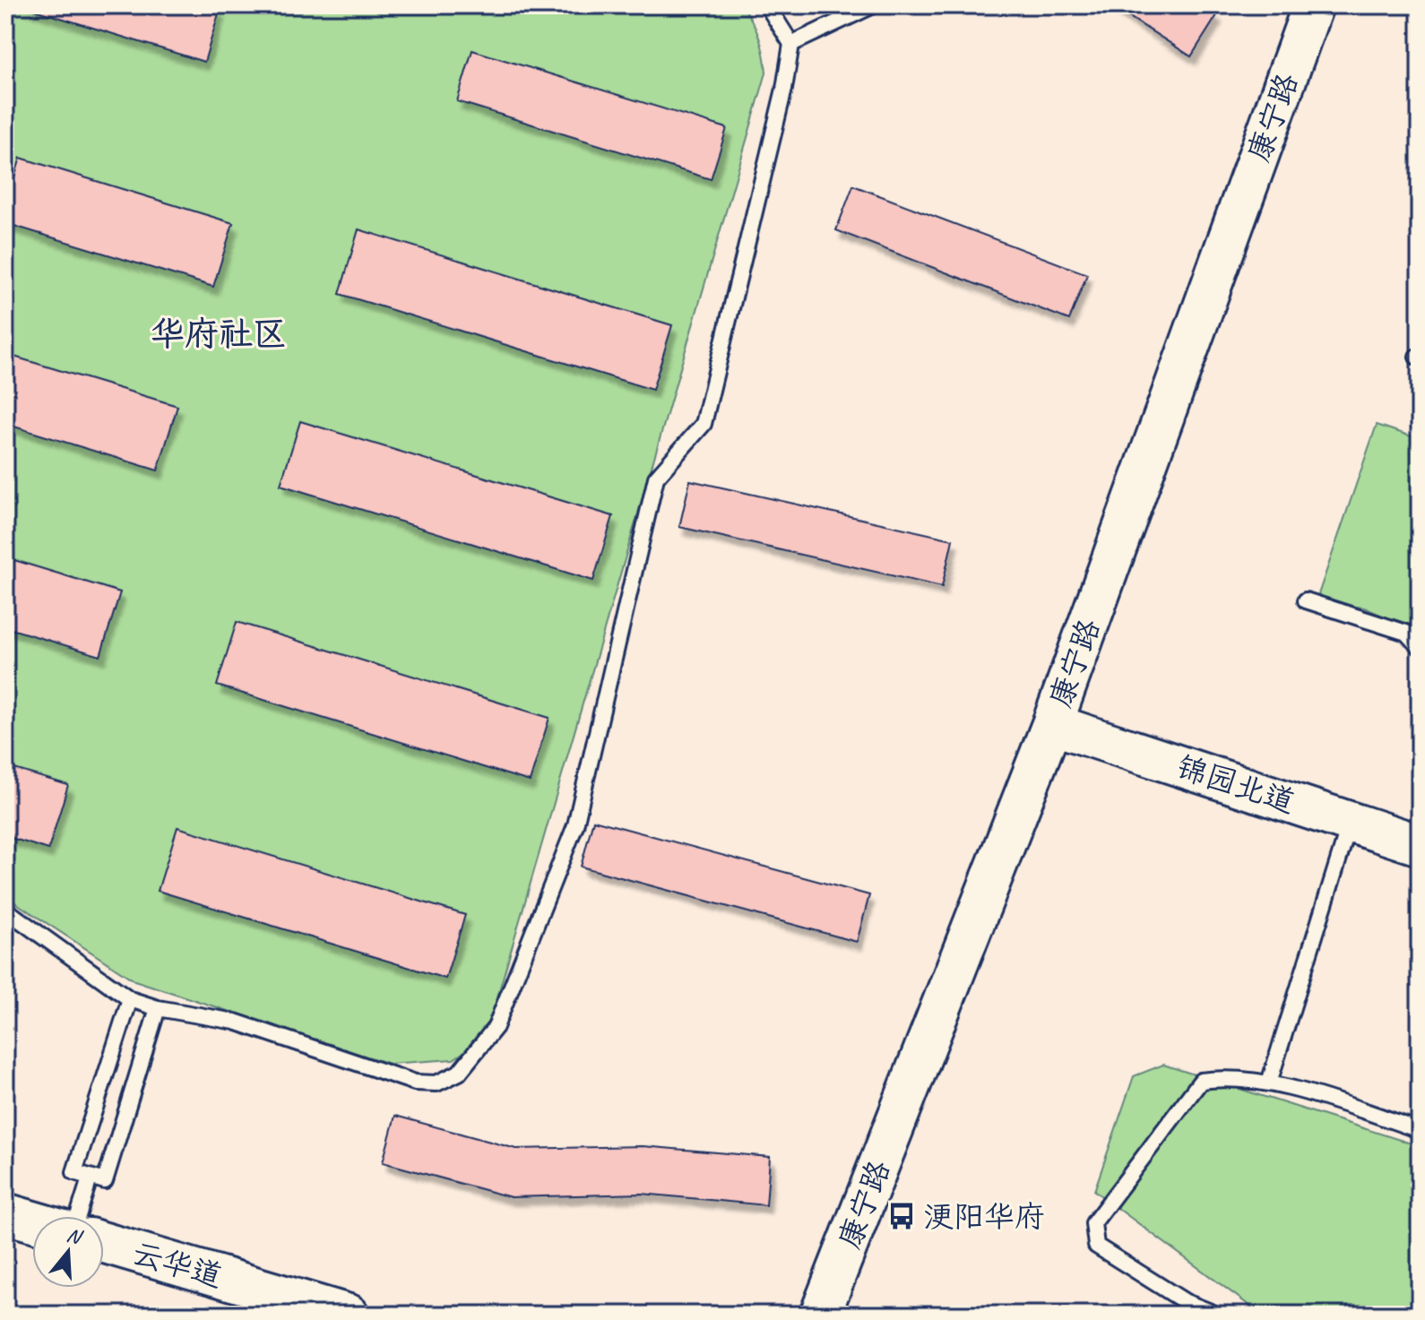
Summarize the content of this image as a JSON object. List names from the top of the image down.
{
  "streets": {
    "main road": ["康宁路", "锦园北道", "云华道"]
  },
  "crossings": [
    ["康宁路", "锦园北道"]
  ],
  "districts": ["华府社区"],
  "places": {
    "bus stop": ["浭阳华府"]
  },
  "north": "top"
}
